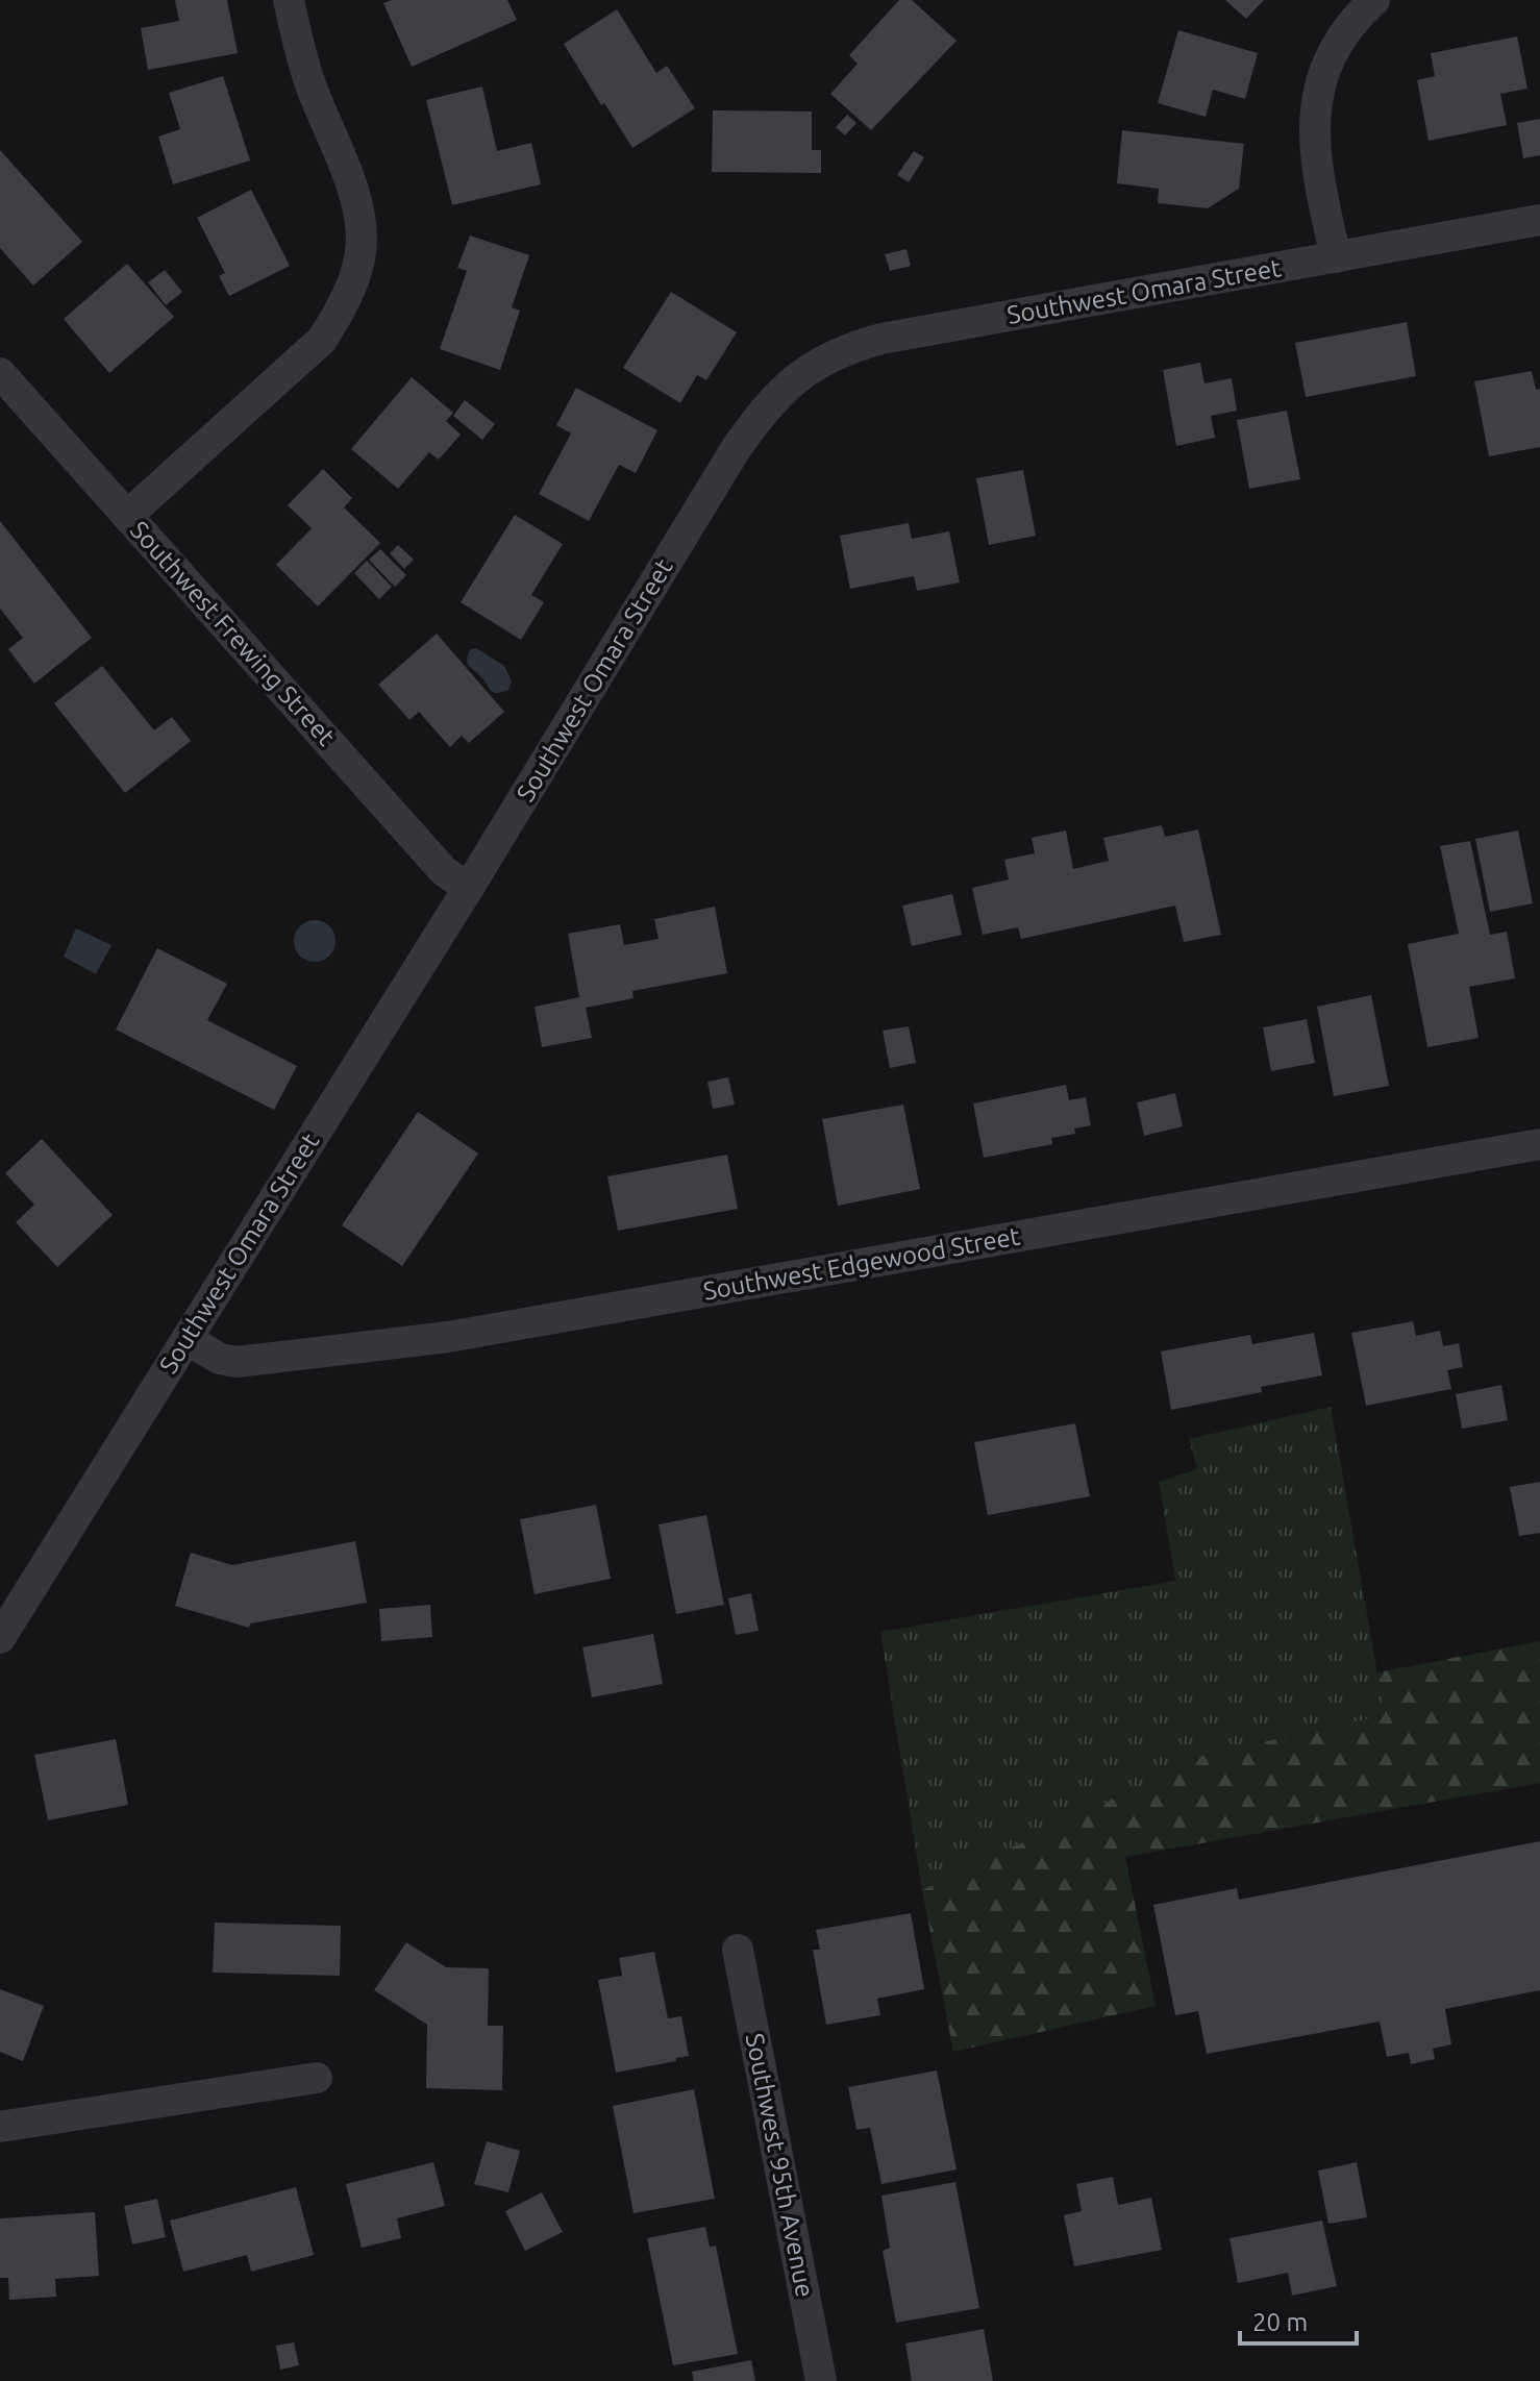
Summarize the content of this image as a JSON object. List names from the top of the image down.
{
  "streets": {
    "street": [
      "Southwest Omara Street",
      "Southwest Frewing Street",
      "Southwest Edgewood Street",
      "Southwest 95th Avenue"
    ]
  },
  "crossings": [
    ["Southwest Omara Street", "Southwest Frewing Street"],
    ["Southwest Omara Street", "Southwest Edgewood Street"]
  ],
  "scale_bar": "20 m"
}
